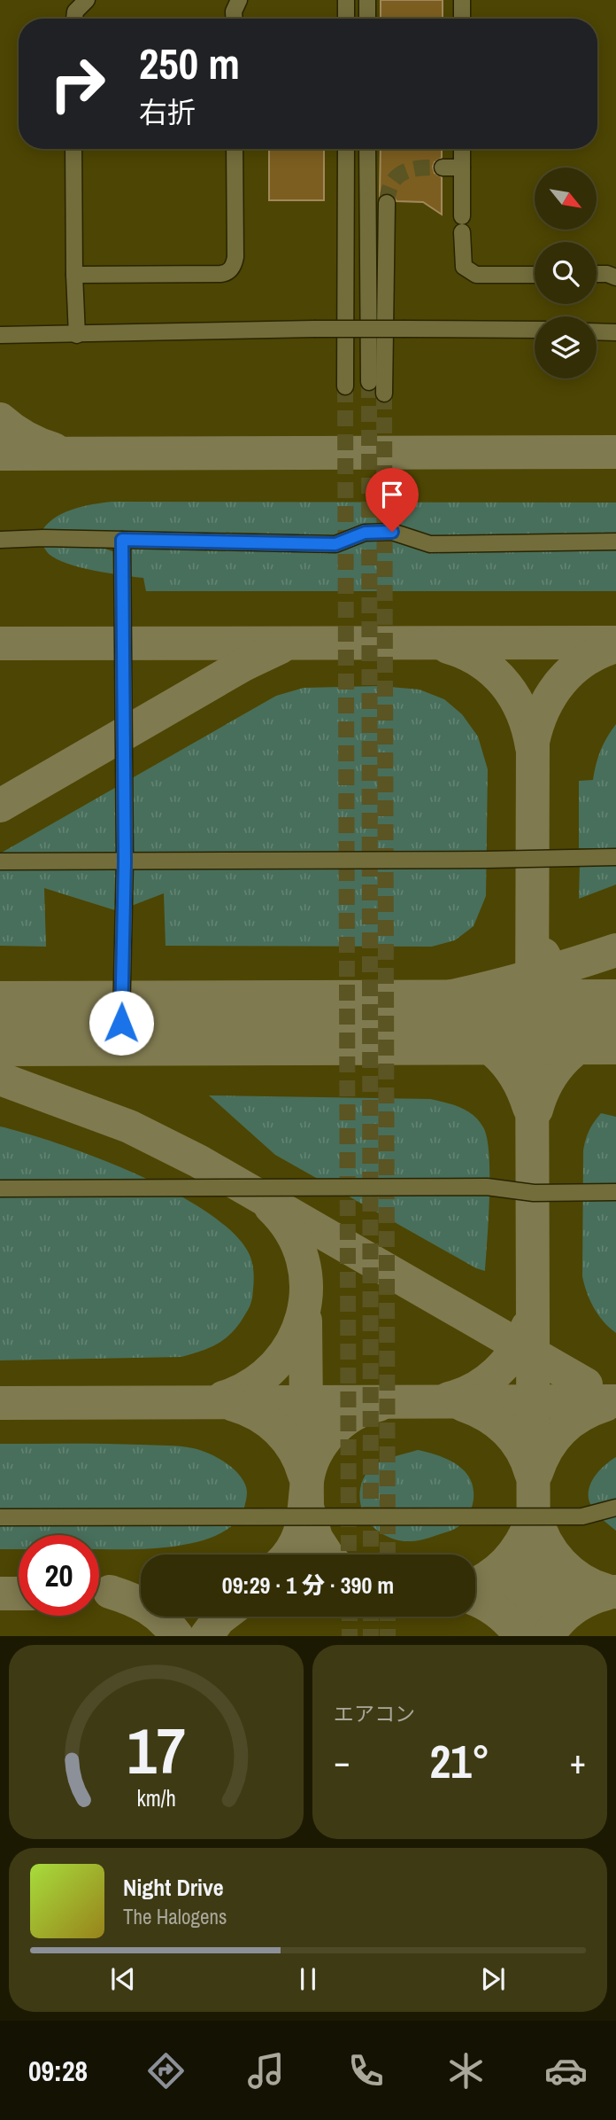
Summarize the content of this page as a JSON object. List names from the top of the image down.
{
  "north": "bottom right",
  "page": {
    "turn": ["250 m", "右折"],
    "limit": "20",
    "trip": "09:29 · 1 分 · 390 m",
    "tile": "エアコン",
    "heat": ["−", "21°", "+"],
    "song": ["Night Drive", "The Halogens"],
    "tabs": "09:28",
    "gauge": ["17", "km/h"]
  }
}
